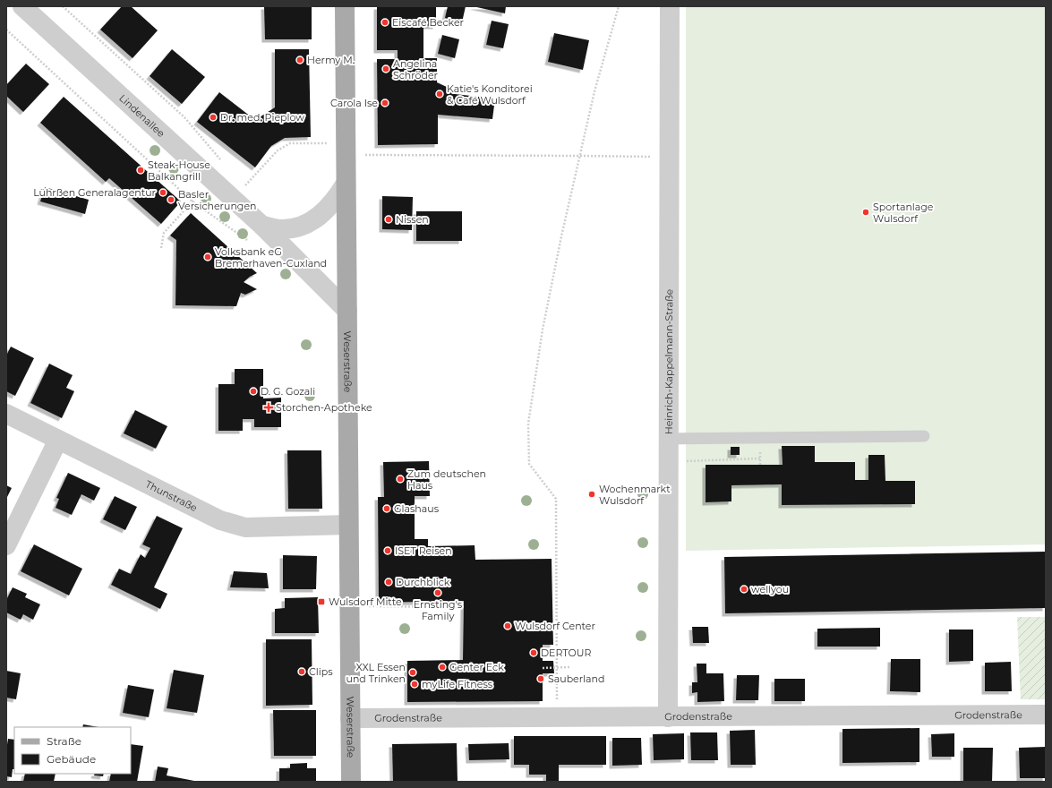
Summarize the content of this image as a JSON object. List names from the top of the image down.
{
  "streets": {
    "main road": ["Weserstraße"],
    "street": [
      "Lindenallee",
      "Heinrich-Kappelmann-Straße",
      "Thunstraße",
      "Grodenstraße"
    ]
  },
  "crossings": [
    ["Lindenallee", "Weserstraße"],
    ["Weserstraße", "Thunstraße"],
    ["Weserstraße", "Grodenstraße"],
    ["Heinrich-Kappelmann-Straße", "Grodenstraße"]
  ],
  "places": {
    "other": [
      "Eiscafé Becker",
      "Hermy M.",
      "Angelina Schröder",
      "Katie's Konditorei & Café Wulsdorf",
      "Carola Ise",
      "Dr. med. Pieplow",
      "Steak-House Balkangrill",
      "Lührßen Generalagentur",
      "Basler Versicherungen",
      "Sportanlage Wulsdorf",
      "Nissen",
      "Volksbank eG Bremerhaven-Cuxland",
      "D. G. Gozali",
      "Zum deutschen Haus",
      "Wochenmarkt Wulsdorf",
      "Glashaus",
      "ISET Reisen",
      "Durchblick",
      "wellyou",
      "Ernsting's Family",
      "Wulsdorf Center",
      "DERTOUR",
      "Genter Eck",
      "Clips",
      "XXL Essen und Trinken",
      "Sauberland",
      "myLife Fitness"
    ],
    "health": ["Storchen-Apotheke"],
    "transit": ["Wulsdorf Mitte"]
  },
  "legend": ["Straße", "Gebäude"]
}
